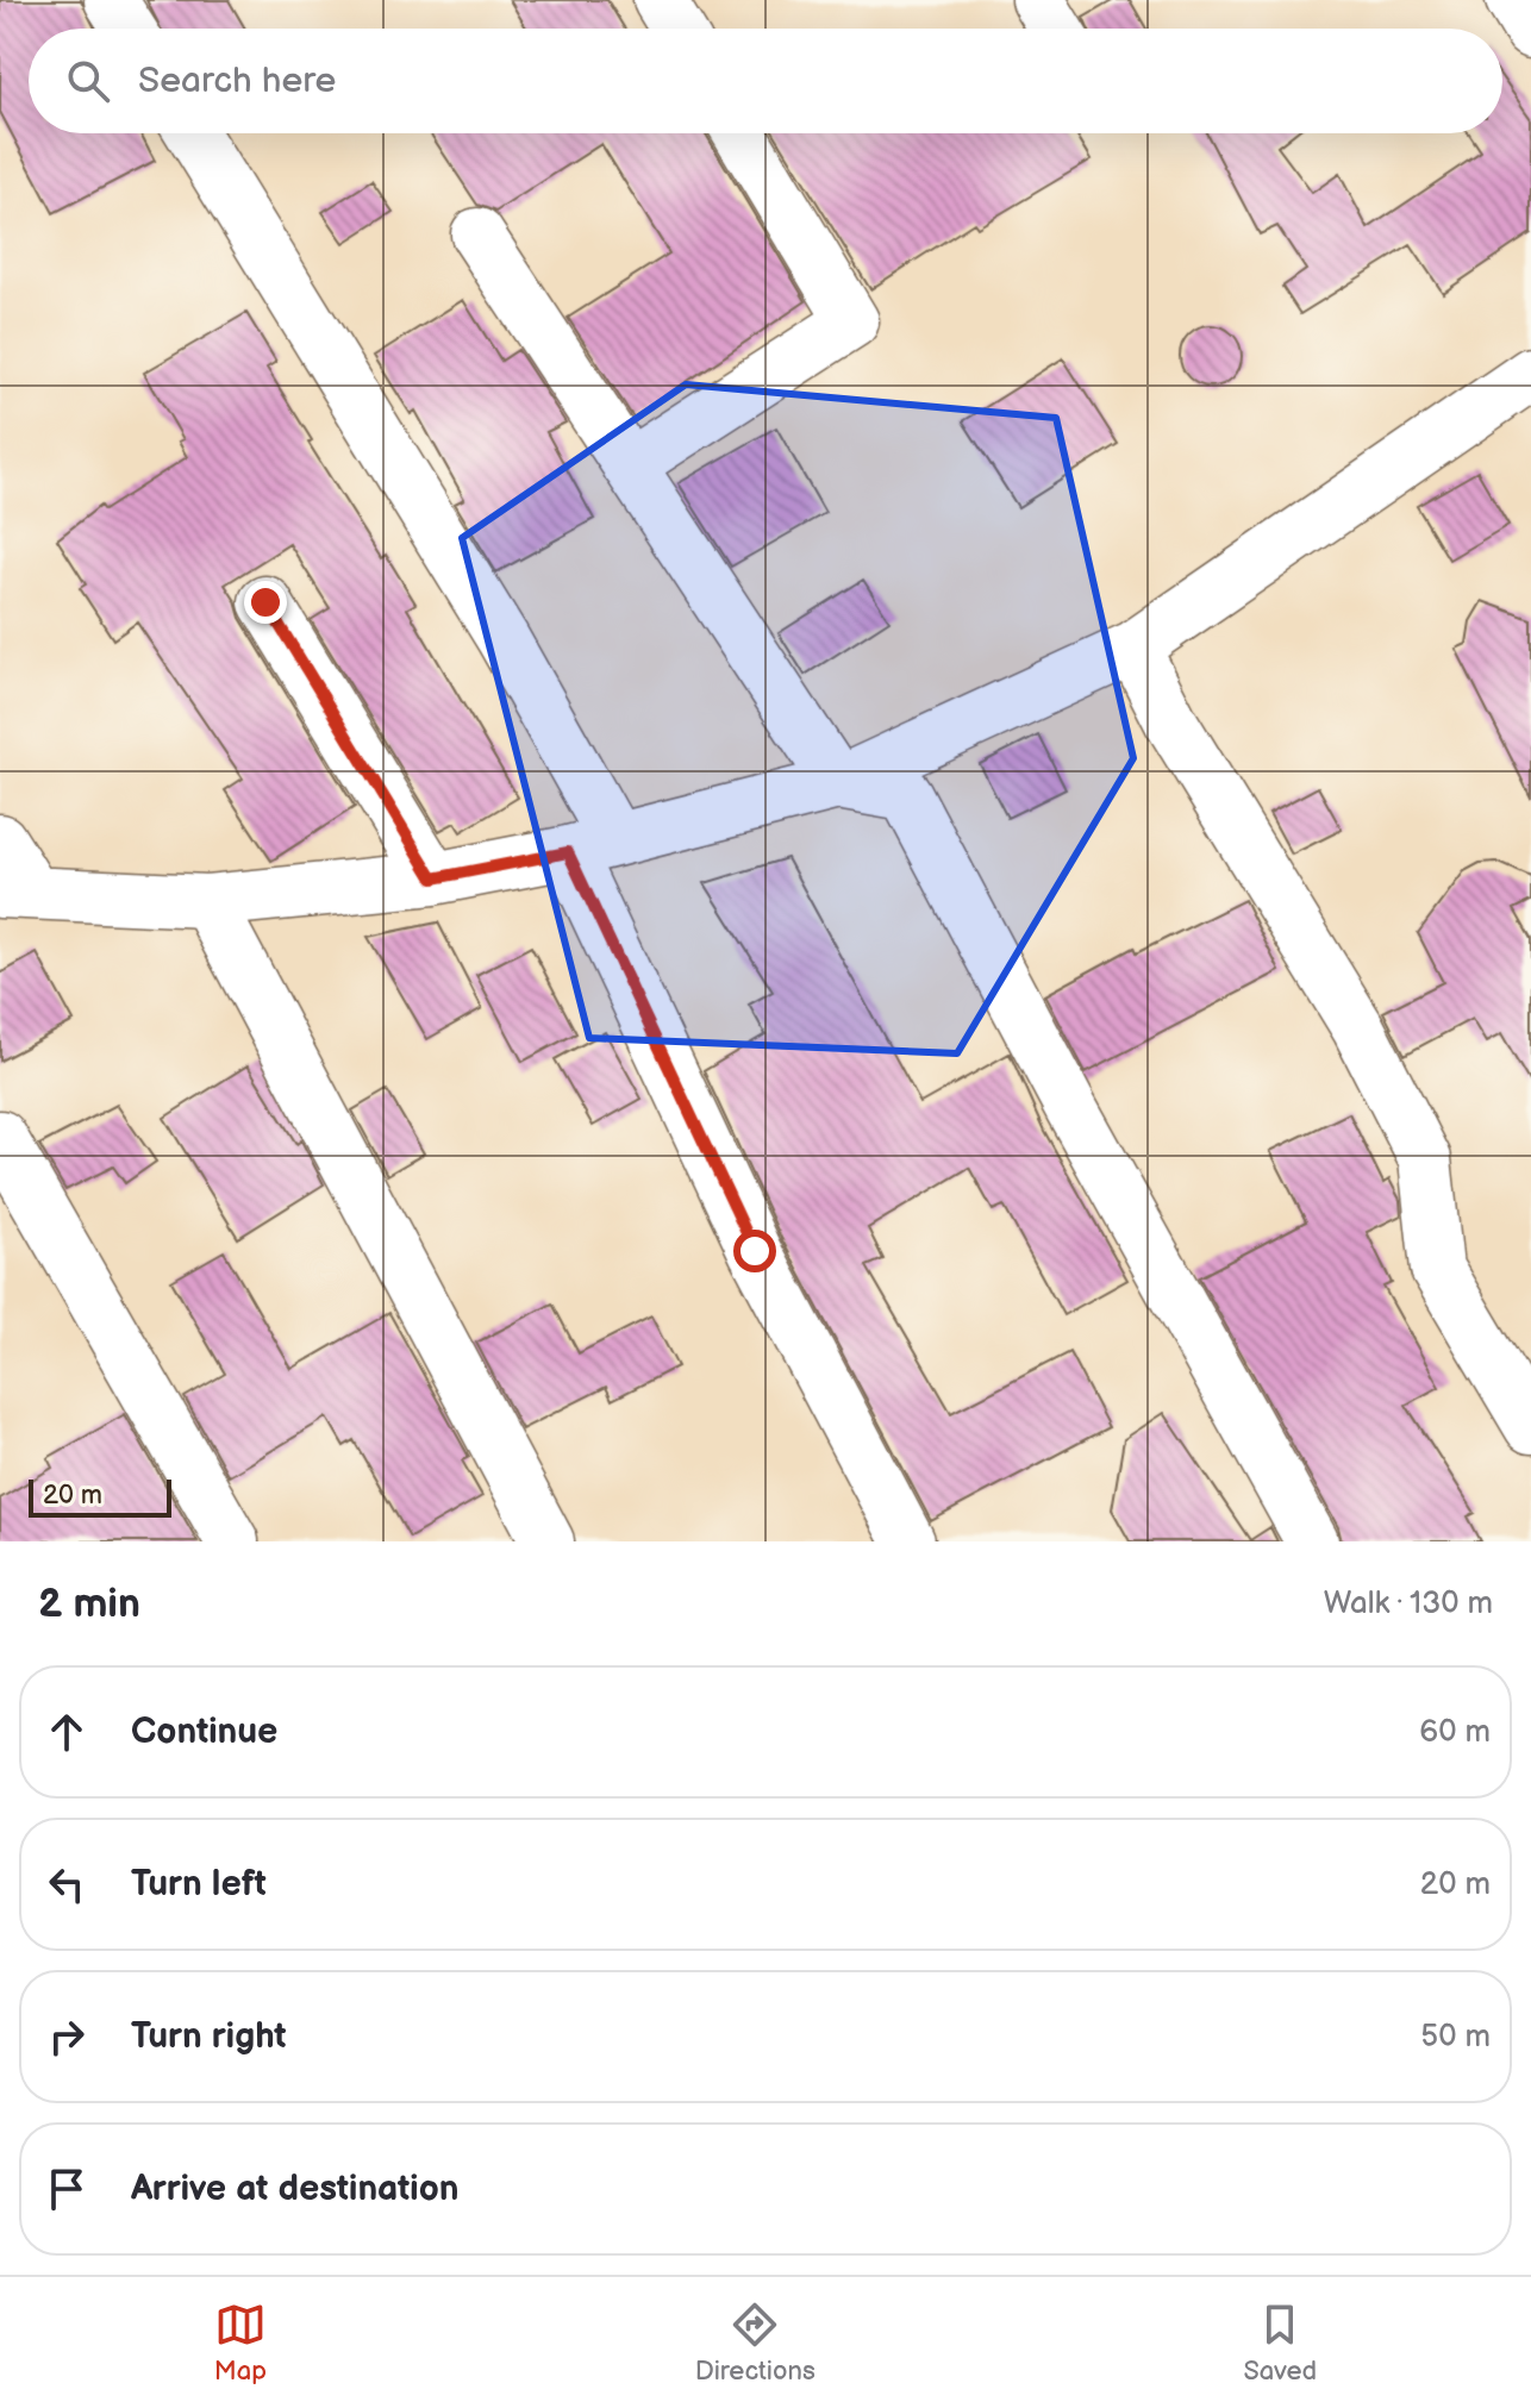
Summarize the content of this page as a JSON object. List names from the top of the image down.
{
  "scale_bar": "20 m",
  "page": {
    "search": "Search here",
    "scale": "20 m",
    "heading": ["2 min", "Walk · 130 m"],
    "list": [
      ["Continue", "60 m"],
      ["Turn left", "20 m"],
      ["Turn right", "50 m"],
      "Arrive at destination"
    ],
    "nav": ["Map", "Directions", "Saved"]
  }
}
